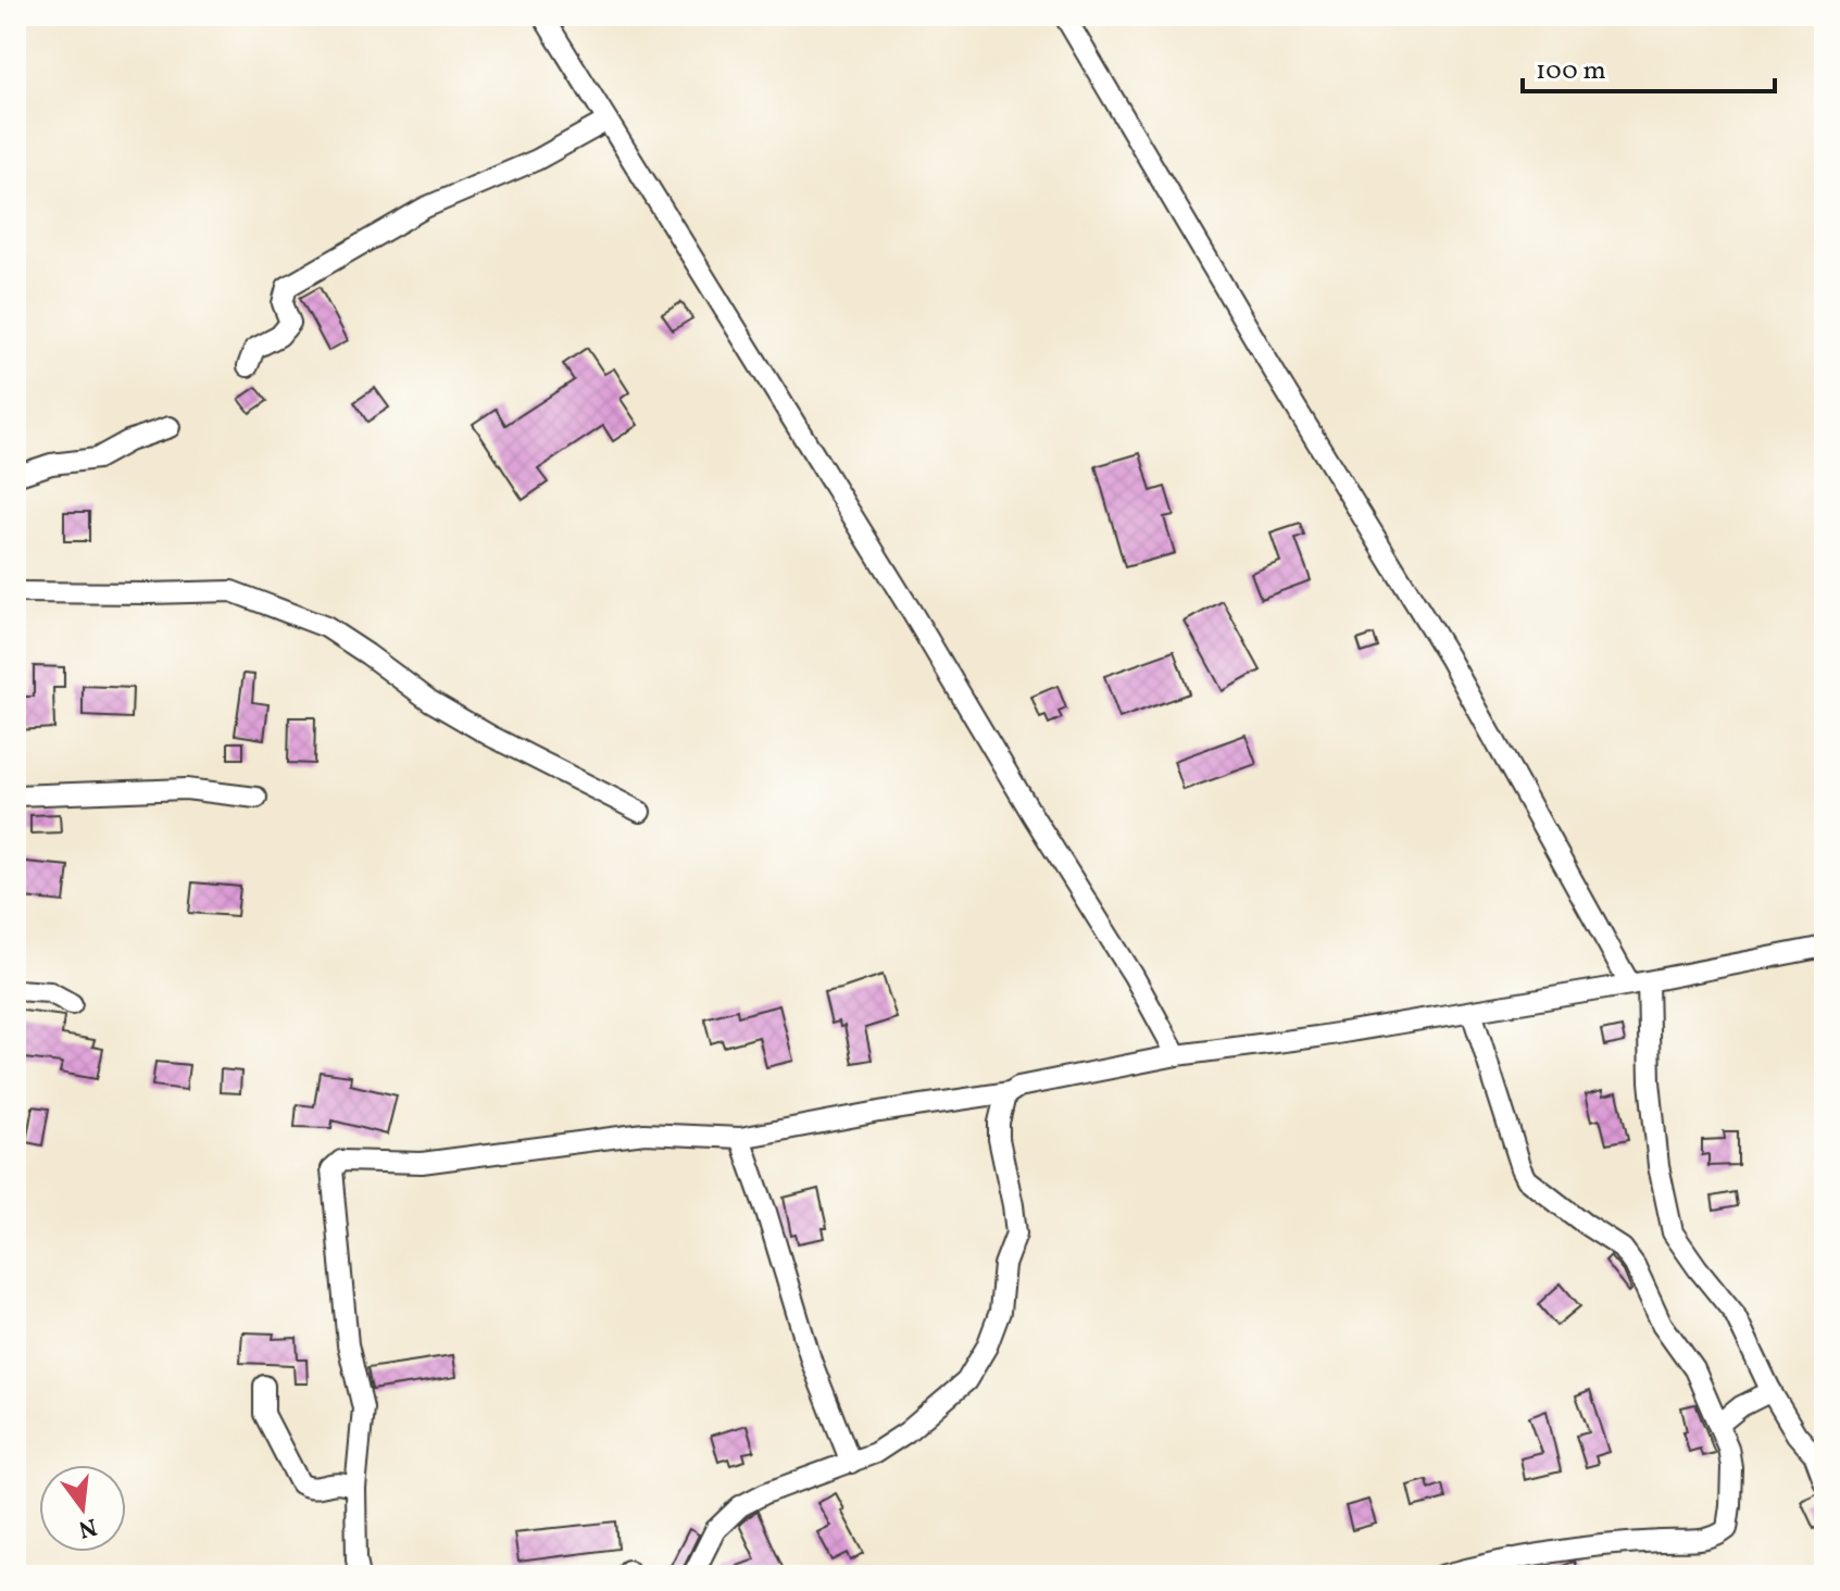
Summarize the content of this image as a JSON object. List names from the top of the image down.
{
  "scale_bar": "100 m",
  "north": "bottom"
}
